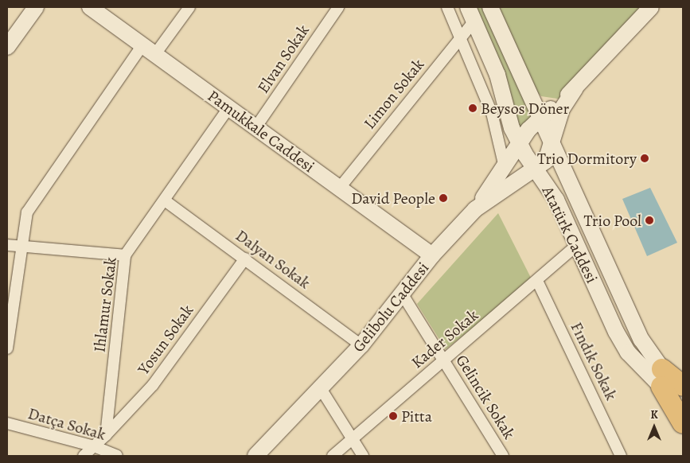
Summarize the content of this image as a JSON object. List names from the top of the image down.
{
  "streets": {
    "street": [
      "Elvan Sokak",
      "Limon Sokak",
      "Pamukkale Caddesi",
      "Atatürk Caddesi",
      "Dalyan Sokak",
      "Ihlamur Sokak",
      "Gelibolu Caddesi",
      "Kader Sokak",
      "Yosun Sokak",
      "Fındık Sokak",
      "Gelincik Sokak",
      "Datça Sokak"
    ]
  },
  "crossings": [
    ["Elvan Sokak", "Pamukkale Caddesi"],
    ["Limon Sokak", "Pamukkale Caddesi"],
    ["Limon Sokak", "Atatürk Caddesi"],
    ["Pamukkale Caddesi", "Ihlamur Sokak"],
    ["Pamukkale Caddesi", "Gelibolu Caddesi"],
    ["Atatürk Caddesi", "Gelibolu Caddesi"],
    ["Atatürk Caddesi", "Kader Sokak"],
    ["Dalyan Sokak", "Ihlamur Sokak"],
    ["Dalyan Sokak", "Gelibolu Caddesi"],
    ["Dalyan Sokak", "Yosun Sokak"],
    ["Ihlamur Sokak", "Yosun Sokak"],
    ["Gelibolu Caddesi", "Gelincik Sokak"],
    ["Kader Sokak", "Fındık Sokak"],
    ["Kader Sokak", "Gelincik Sokak"]
  ],
  "places": [
    "Beysos Döner",
    "Trio Dormitory",
    "David People",
    "Trio Pool",
    "Pitta"
  ],
  "north": "top"
}
